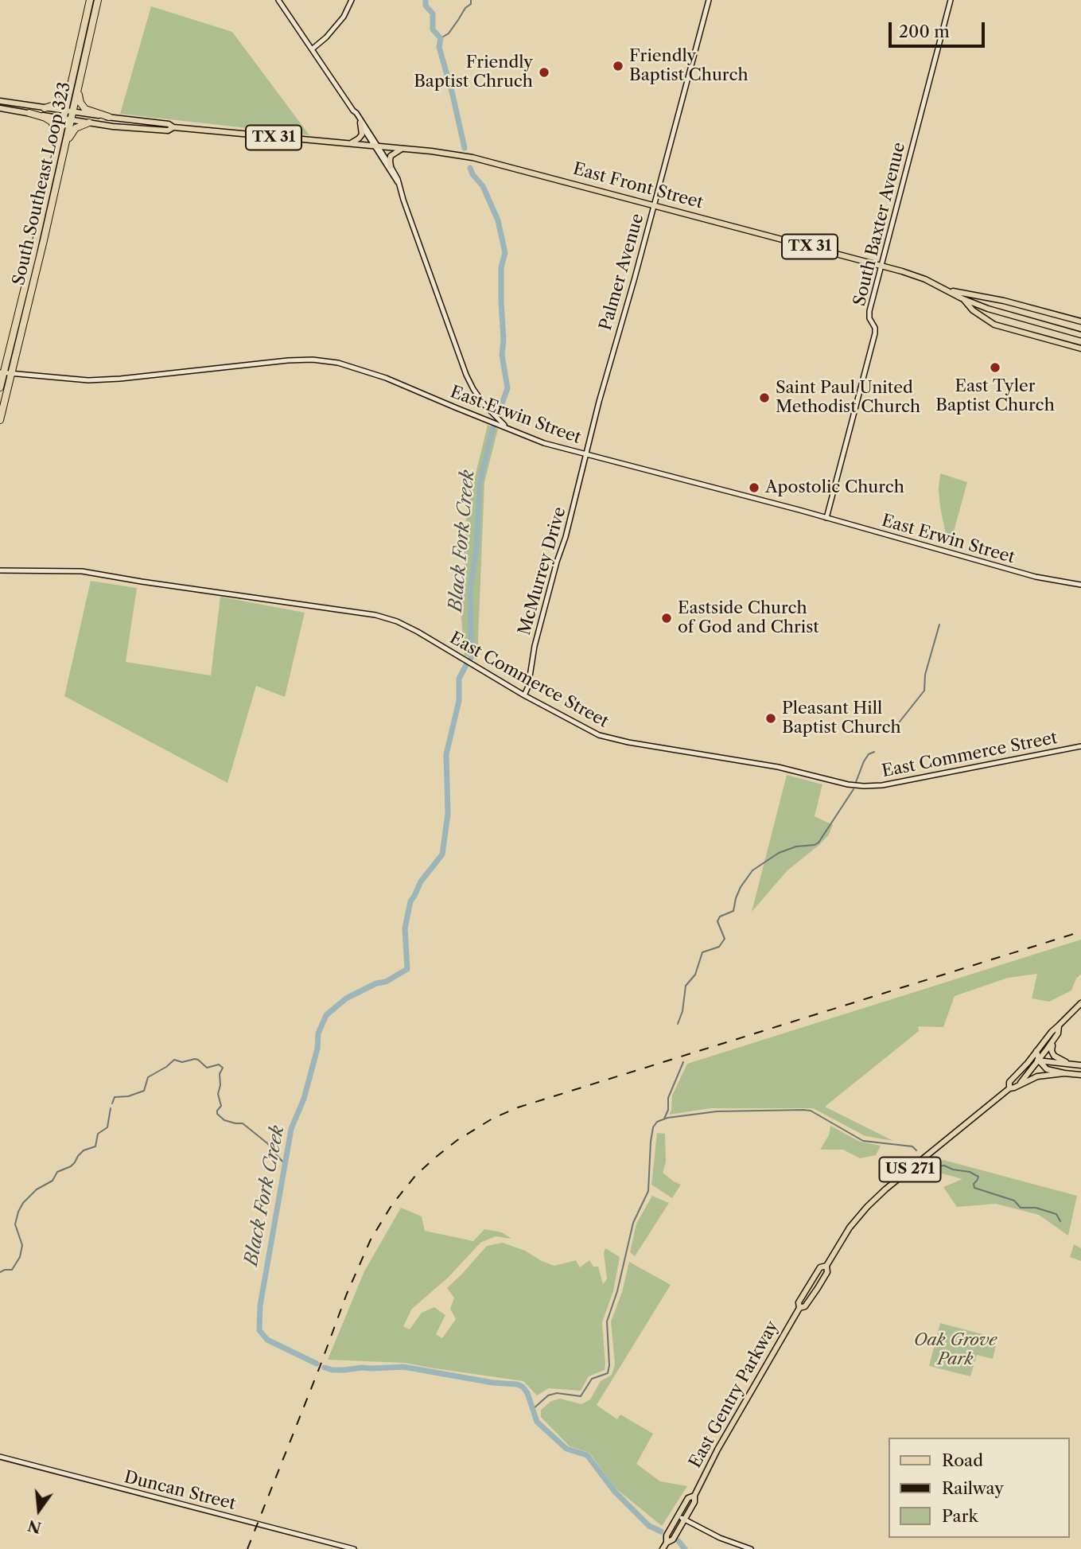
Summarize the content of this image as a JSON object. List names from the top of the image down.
{
  "streets": {
    "highway": ["South Southeast Loop 323"],
    "main road": [
      "TX 31",
      "East Front Street",
      "US 271",
      "East Gentry Parkway"
    ],
    "street": [
      "South Baxter Avenue",
      "Palmer Avenue",
      "East Erwin Street",
      "McMurrey Drive",
      "East Commerce Street",
      "Duncan Street"
    ]
  },
  "crossings": [
    ["South Southeast Loop 323", "East Front Street"],
    ["South Southeast Loop 323", "East Erwin Street"],
    ["East Front Street", "South Baxter Avenue"],
    ["East Front Street", "Palmer Avenue"],
    ["South Baxter Avenue", "East Erwin Street"],
    ["Palmer Avenue", "East Erwin Street"],
    ["Palmer Avenue", "McMurrey Drive"],
    ["East Erwin Street", "McMurrey Drive"],
    ["McMurrey Drive", "East Commerce Street"],
    ["US 271", "East Gentry Parkway"]
  ],
  "water": ["Black Fork Creek"],
  "parks": ["Oak Grove Park"],
  "places": [
    "Friendly Baptist Church",
    "Friendly Baptist Chruch",
    "East Tyler Baptist Church",
    "Saint Paul United Methodist Church",
    "Apostolic Church",
    "Eastside Church of God and Christ",
    "Pleasant Hill Baptist Church"
  ],
  "legend": ["Road", "Railway", "Park"],
  "scale_bar": "200 m",
  "north": "bottom"
}
